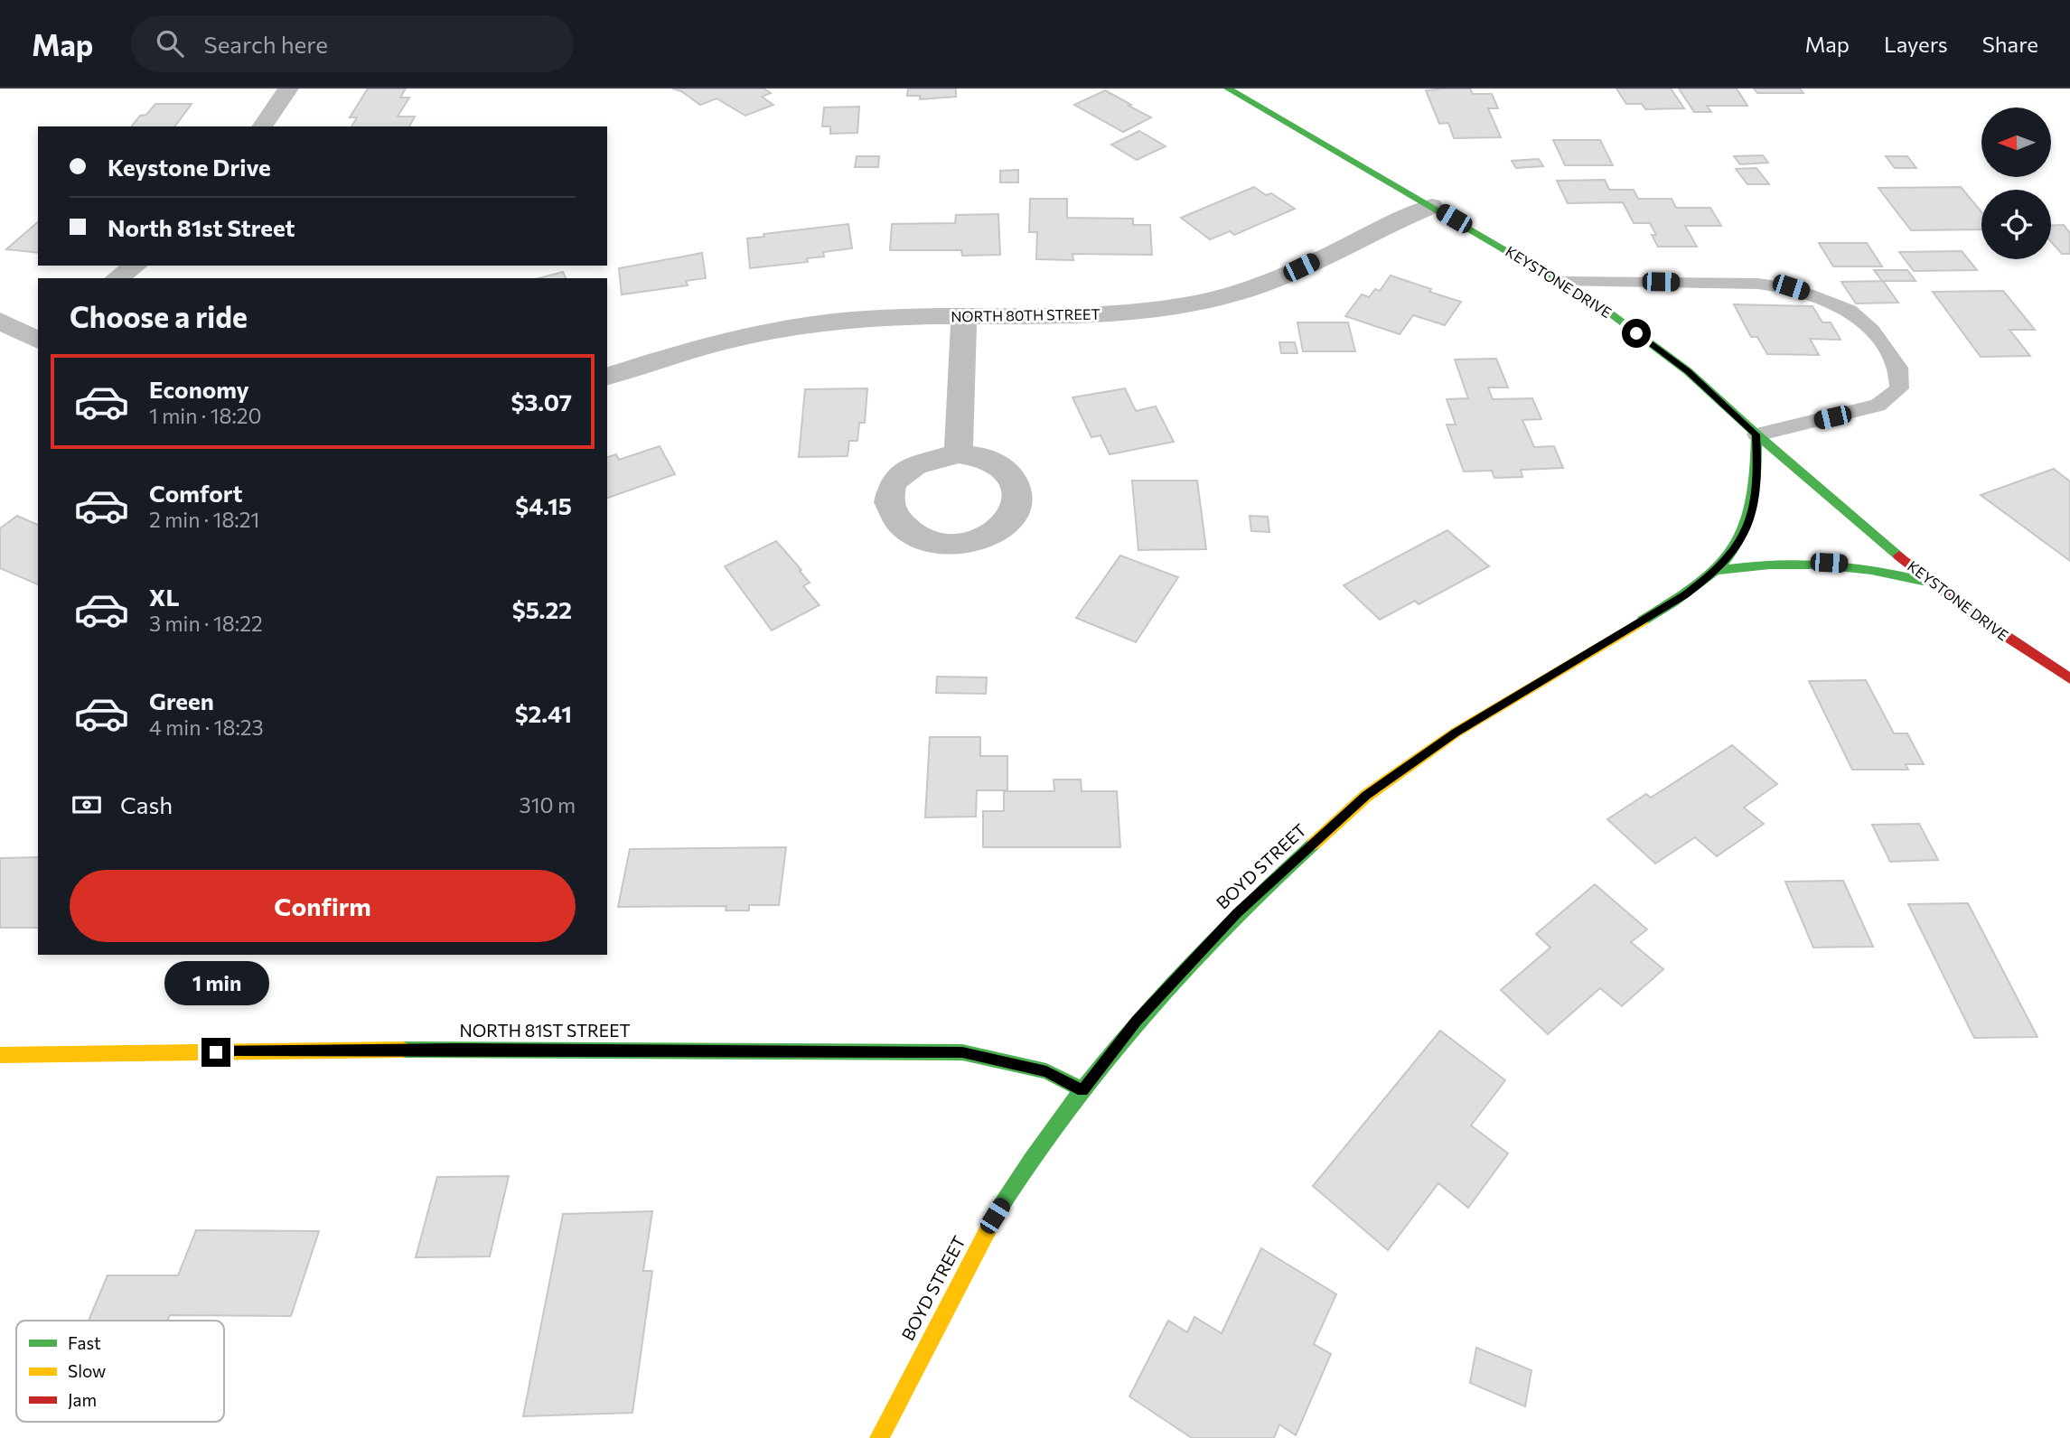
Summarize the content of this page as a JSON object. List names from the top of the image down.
{
  "streets": {
    "street": [
      "KEYSTONE DRIVE",
      "NORTH 80TH STREET",
      "BOYD STREET",
      "NORTH 81ST STREET"
    ]
  },
  "crossings": [
    ["KEYSTONE DRIVE", "NORTH 80TH STREET"],
    ["KEYSTONE DRIVE", "BOYD STREET"],
    ["BOYD STREET", "NORTH 81ST STREET"]
  ],
  "legend": ["Fast", "Slow", "Jam"],
  "north": "left",
  "page": {
    "header": "Map",
    "search": "Search here",
    "nav": ["Map", "Layers", "Share"],
    "banner": ["Keystone Drive", "North 81st Street"],
    "heading": "Choose a ride",
    "list": [
      {
        "name": "Economy",
        "note": "1 min · 18:20",
        "value": "$3.07"
      },
      {
        "name": "Comfort",
        "note": "2 min · 18:21",
        "value": "$4.15"
      },
      {
        "name": "XL",
        "note": "3 min · 18:22",
        "value": "$5.22"
      },
      {
        "name": "Green",
        "note": "4 min · 18:23",
        "value": "$2.41"
      }
    ],
    "pay": ["Cash", "310 m"],
    "buttons": "Confirm",
    "bubble": "1 min"
  }
}
